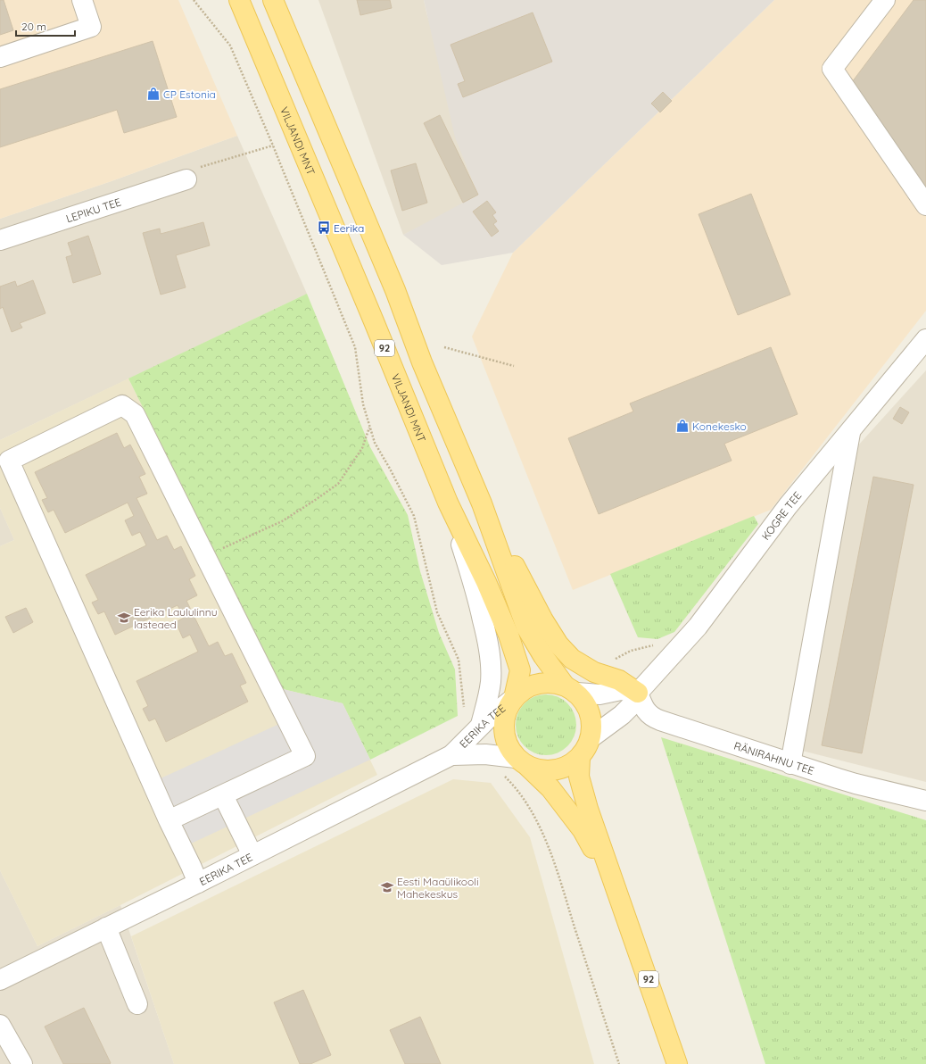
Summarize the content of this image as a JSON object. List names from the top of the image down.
{
  "streets": {
    "main road": ["VILJANDI MNT", "92"],
    "street": [
      "LEPIKU TEE",
      "KOGRE TEE",
      "EERIKA TEE",
      "RÄNIRAHNU TEE"
    ]
  },
  "crossings": [
    ["VILJANDI MNT", "92"],
    ["VILJANDI MNT", "KOGRE TEE"],
    ["VILJANDI MNT", "EERIKA TEE"],
    ["92", "KOGRE TEE"],
    ["92", "EERIKA TEE"],
    ["KOGRE TEE", "EERIKA TEE"],
    ["KOGRE TEE", "RÄNIRAHNU TEE"]
  ],
  "places": {
    "shop": ["CP Estonia", "Konekesko"],
    "bus stop": ["Eerika"],
    "school or university": ["Eerika Laululinnu lasteaed", "Eesti Maaülikooli Mahekeskus"]
  },
  "scale_bar": "20 m"
}
